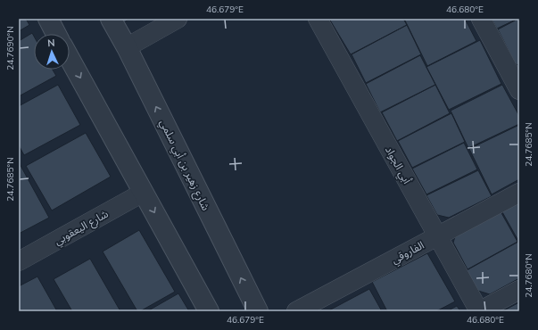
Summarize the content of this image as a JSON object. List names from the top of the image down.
{
  "streets": {
    "street": [
      "شارع زهير بن أبي سلمي",
      "أبي الجواد",
      "شارع اليعقوبي",
      "الفاروقي"
    ]
  },
  "crossings": [
    ["أبي الجواد", "الفاروقي"]
  ],
  "north": "top",
  "coordinates": [
    "46.679°E",
    "46.680°E",
    "24.7690°N",
    "24.7685°N",
    "24.7680°N"
  ]
}
